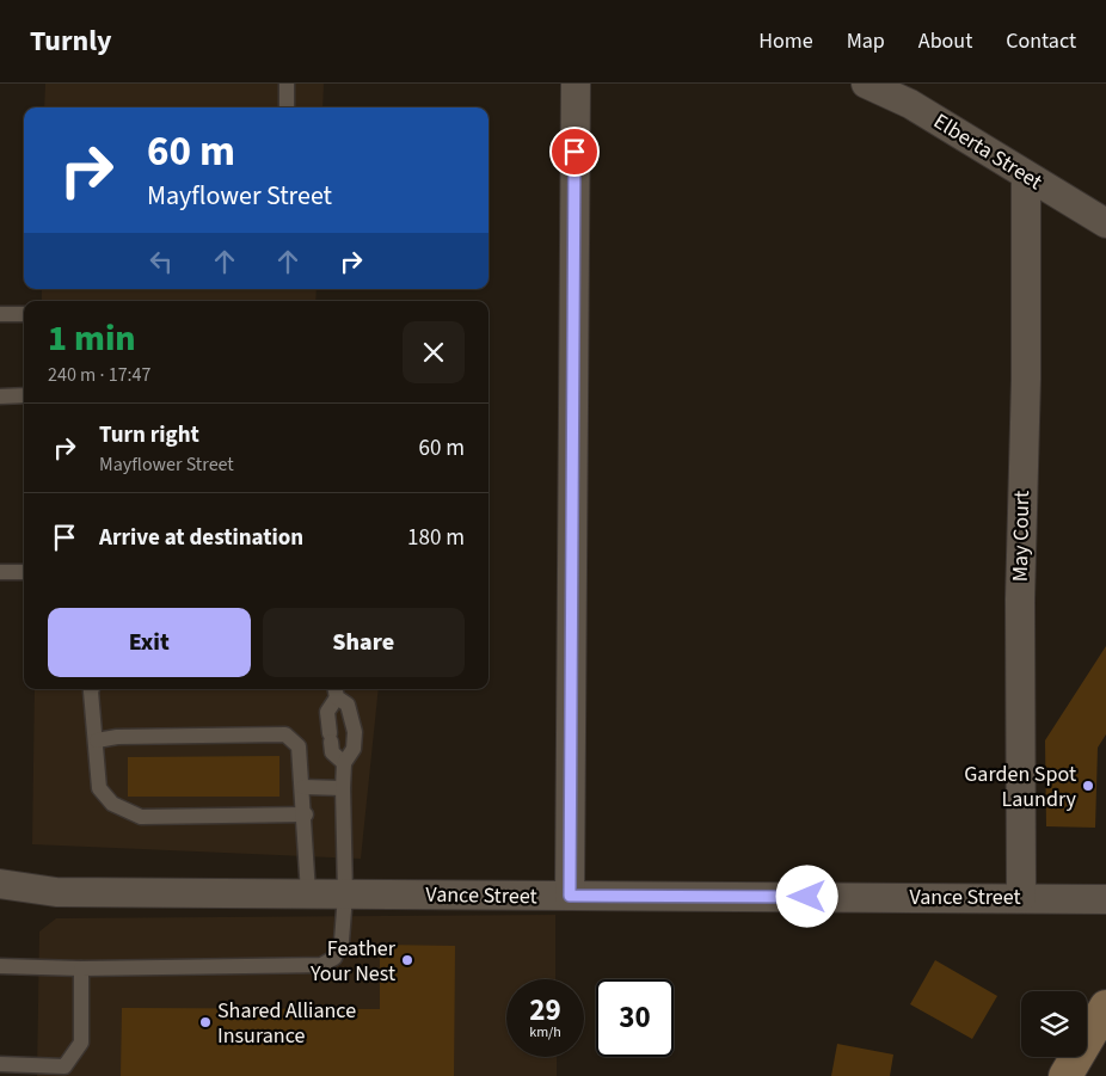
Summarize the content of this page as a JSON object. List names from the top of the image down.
{
  "streets": {
    "street": ["Elberta Street", "May Court", "Vance Street"]
  },
  "crossings": [
    ["Elberta Street", "May Court"],
    ["May Court", "Vance Street"]
  ],
  "places": ["Garden Spot Laundry", "Feather Your Nest", "Shared Alliance Insurance"],
  "page": {
    "header": "Turnly",
    "nav": [
      "Home",
      "Map",
      "About",
      "Contact"
    ],
    "turn": ["60 m", "Mayflower Street"],
    "heading": ["1 min", "240 m · 17:47"],
    "list": [
      {
        "name": "Turn right",
        "note": "Mayflower Street",
        "value": "60 m"
      },
      {
        "name": "Arrive at destination",
        "value": "180 m"
      }
    ],
    "buttons": ["Exit", "Share"],
    "speed": "29 km/h",
    "limit": "30"
  }
}
